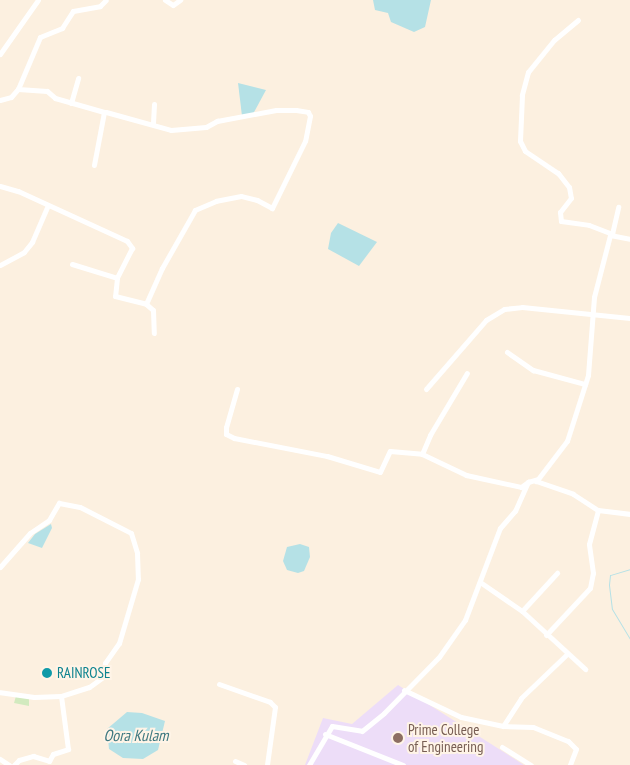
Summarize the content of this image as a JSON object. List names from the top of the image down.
{
  "water": ["Oora Kulam"],
  "places": ["RAINROSE", "Prime College of Engineering"]
}
